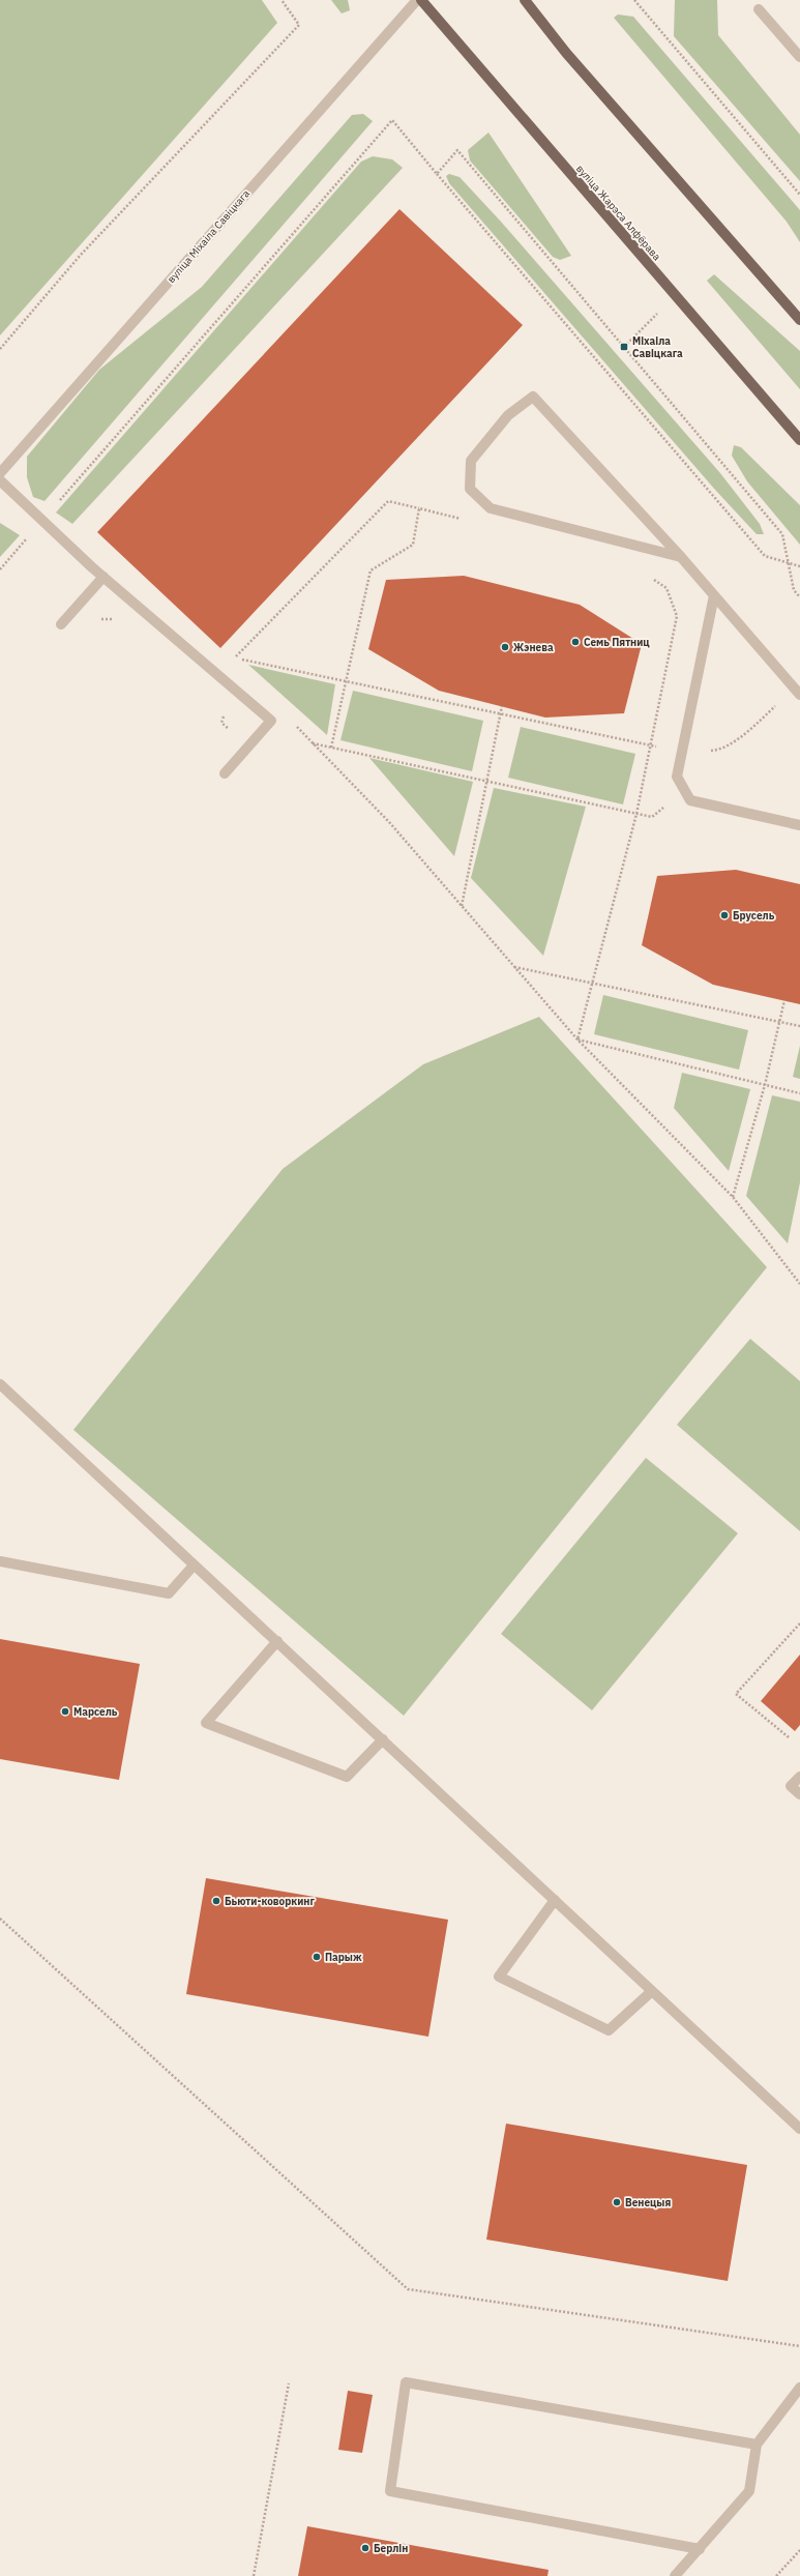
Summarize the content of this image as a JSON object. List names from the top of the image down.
{
  "streets": {
    "main road": ["вуліца Жарэса Алфёрава"],
    "street": ["вуліца Міхаіла Савіцкага"]
  },
  "places": {
    "transit": ["Міхаіла Савіцкага"],
    "other": [
      "Семь Пятниц",
      "Жэнева",
      "Брусель",
      "Марсель",
      "Бьюти-коворкинг",
      "Парыж",
      "Венецыя",
      "Берлін"
    ]
  }
}
